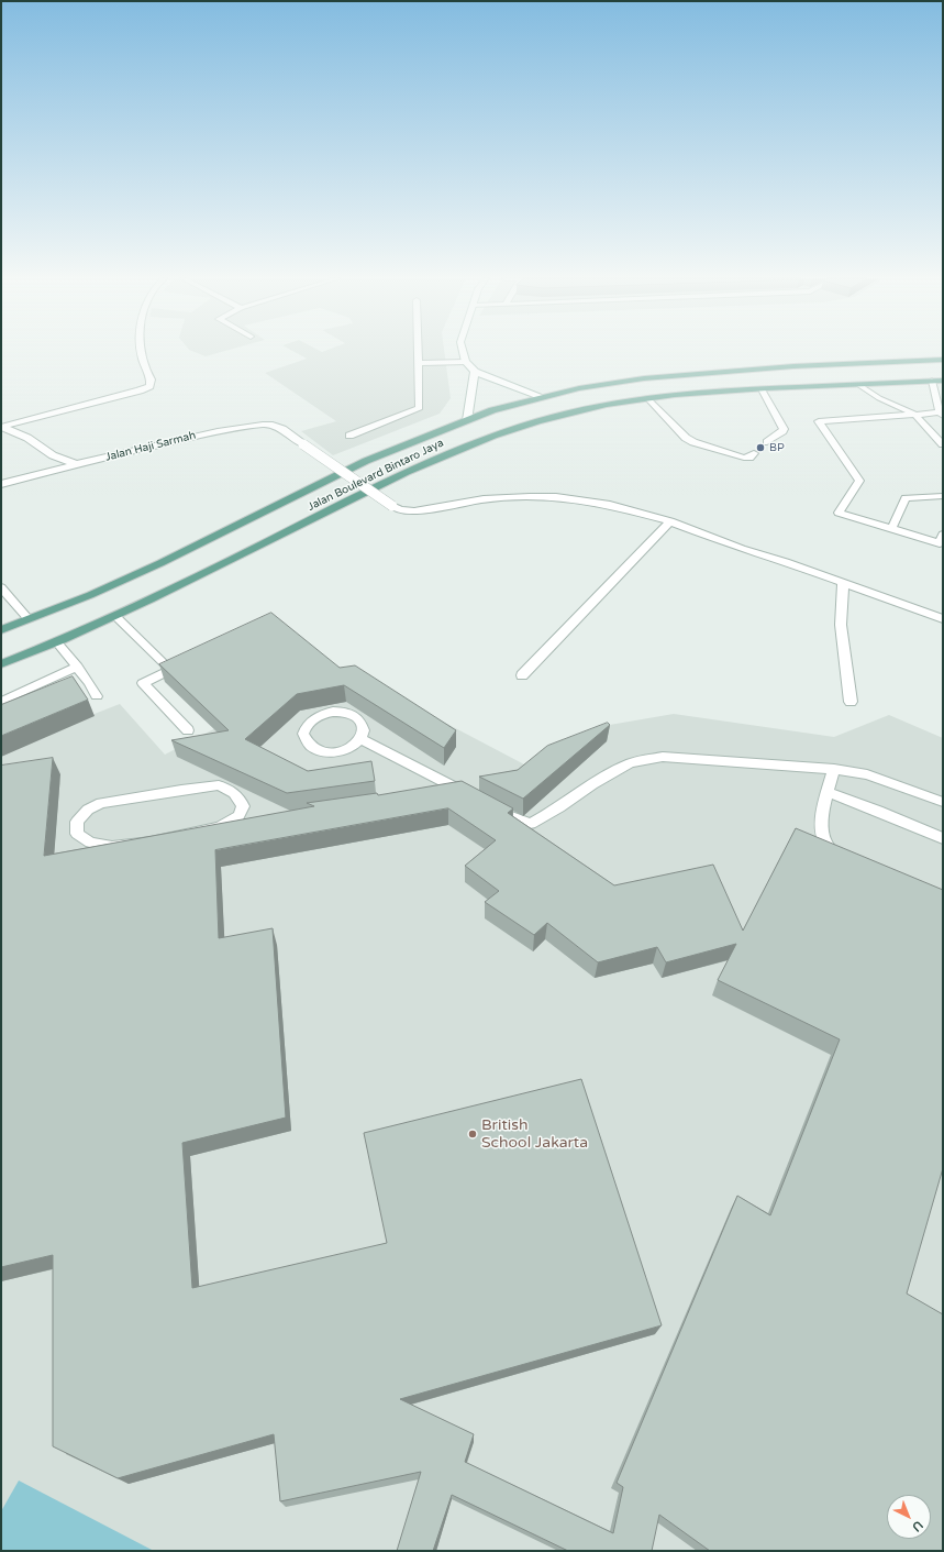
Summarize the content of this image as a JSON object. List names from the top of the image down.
{
  "streets": {
    "main road": ["Jalan Boulevard Bintaro Jaya"],
    "street": ["Jalan Haji Sarmah"]
  },
  "places": ["BP", "British School Jakarta"],
  "north": "bottom right"
}
